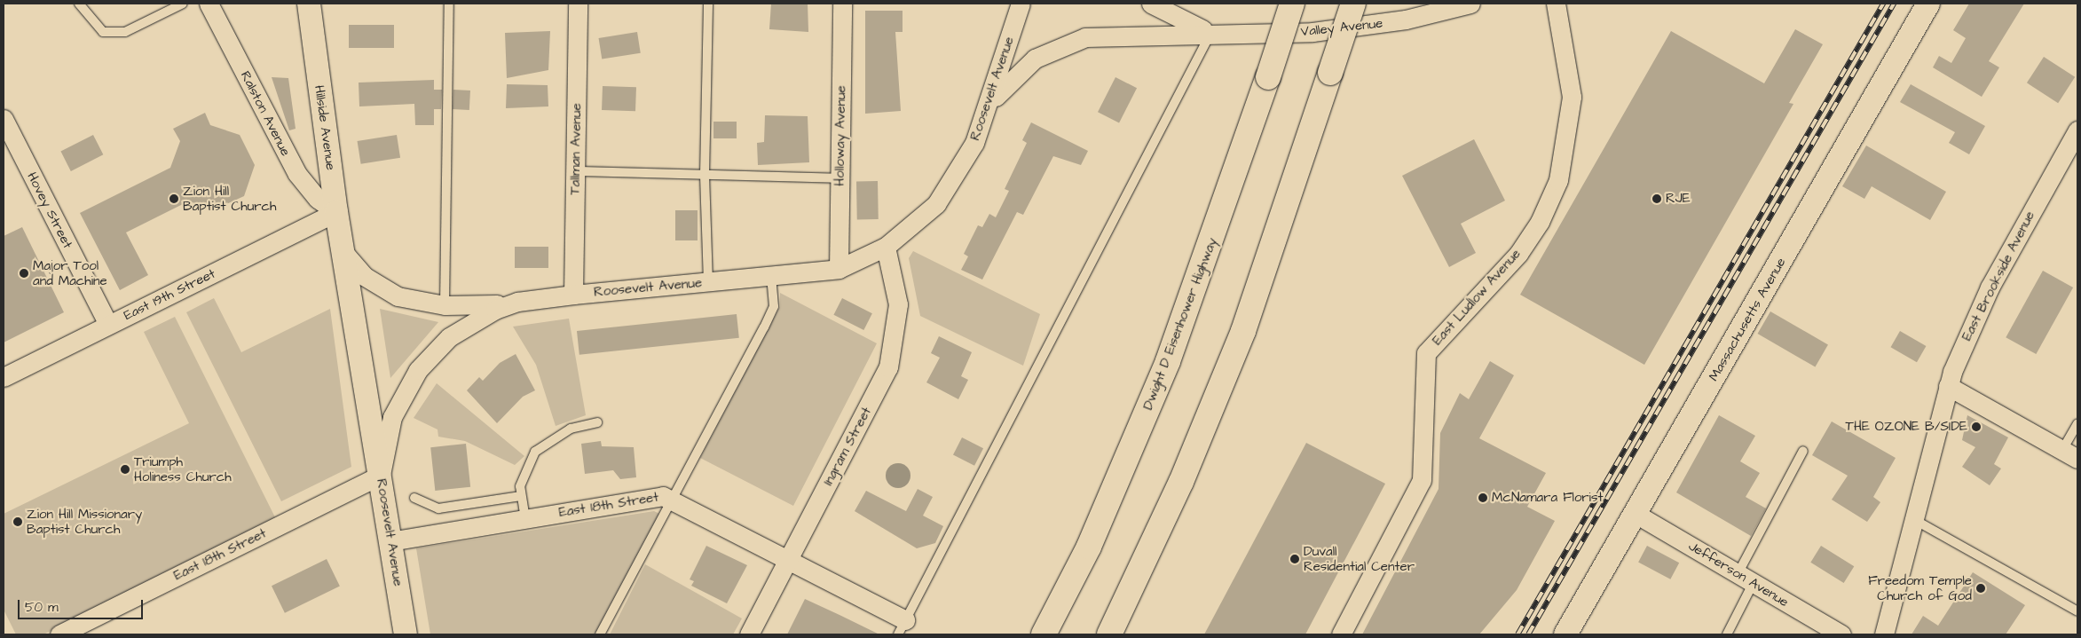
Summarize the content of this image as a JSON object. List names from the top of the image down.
{
  "streets": {
    "highway": ["Dwight D Eisenhower Highway"],
    "street": [
      "Valley Avenue",
      "Roosevelt Avenue",
      "Ralston Avenue",
      "Hillside Avenue",
      "Holloway Avenue",
      "Tallman Avenue",
      "Hovey Street",
      "East Brookside Avenue",
      "East 19th Street",
      "East Ludlow Avenue",
      "Massachusetts Avenue",
      "Ingram Street",
      "East 18th Street",
      "Jefferson Avenue"
    ]
  },
  "crossings": [
    ["Valley Avenue", "Roosevelt Avenue"],
    ["Roosevelt Avenue", "Hillside Avenue"],
    ["Roosevelt Avenue", "Holloway Avenue"],
    ["Roosevelt Avenue", "Tallman Avenue"],
    ["Roosevelt Avenue", "Ingram Street"],
    ["Roosevelt Avenue", "East 18th Street"],
    ["Ralston Avenue", "Hillside Avenue"],
    ["Ralston Avenue", "East 19th Street"],
    ["Hillside Avenue", "East 19th Street"],
    ["Hillside Avenue", "East 18th Street"],
    ["Hovey Street", "East 19th Street"],
    ["Massachusetts Avenue", "Jefferson Avenue"],
    ["Ingram Street", "East 18th Street"]
  ],
  "places": [
    "Zion Hill Baptist Church",
    "RJE",
    "Major Tool and Machine",
    "THE OZONE B/SIDE",
    "Triumph Holiness Church",
    "McNamara Florist",
    "Zion Hill Missionary Baptist Church",
    "Duvall Residential Center",
    "Freedom Temple Church of God"
  ],
  "scale_bar": "50 m"
}
